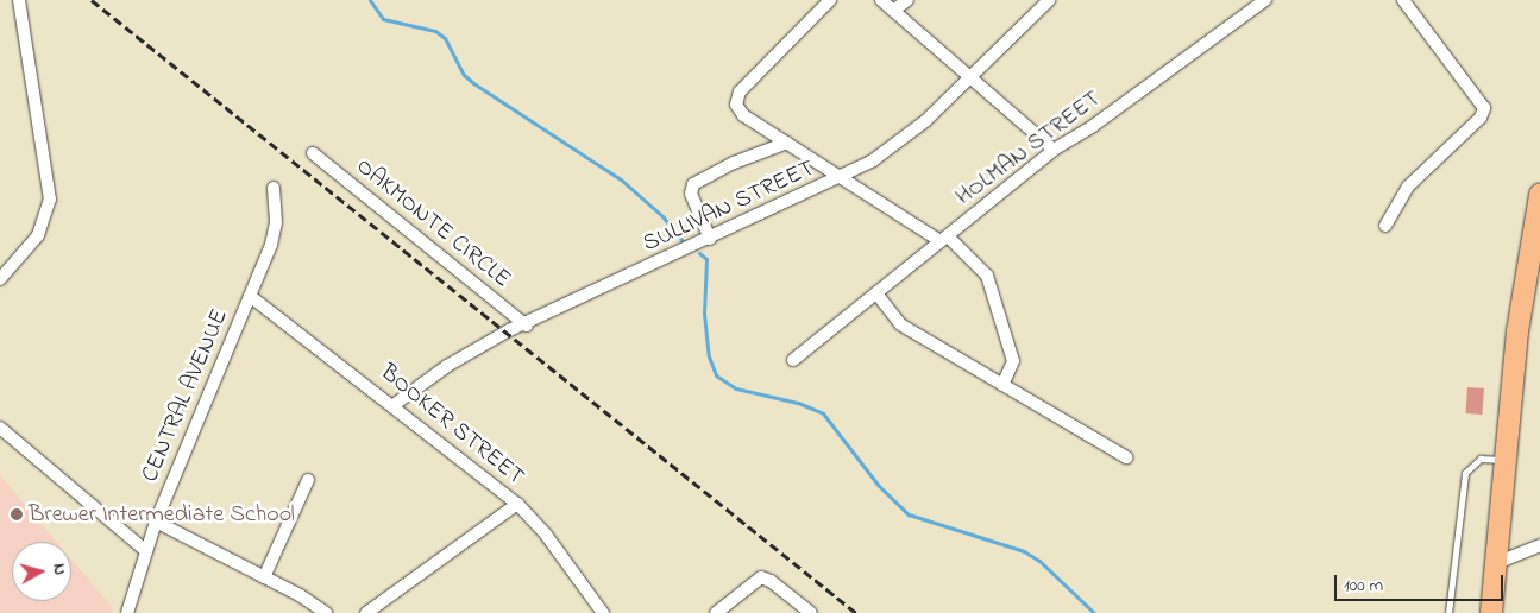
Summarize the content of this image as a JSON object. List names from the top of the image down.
{
  "streets": {
    "street": [
      "HOLMAN STREET",
      "SULLIVAN STREET",
      "OAKMONTE CIRCLE",
      "CENTRAL AVENUE",
      "BOOKER STREET"
    ]
  },
  "crossings": [
    ["SULLIVAN STREET", "OAKMONTE CIRCLE"],
    ["SULLIVAN STREET", "BOOKER STREET"],
    ["CENTRAL AVENUE", "BOOKER STREET"]
  ],
  "places": ["Brewer Intermediate School"],
  "scale_bar": "100 m",
  "north": "right"
}
